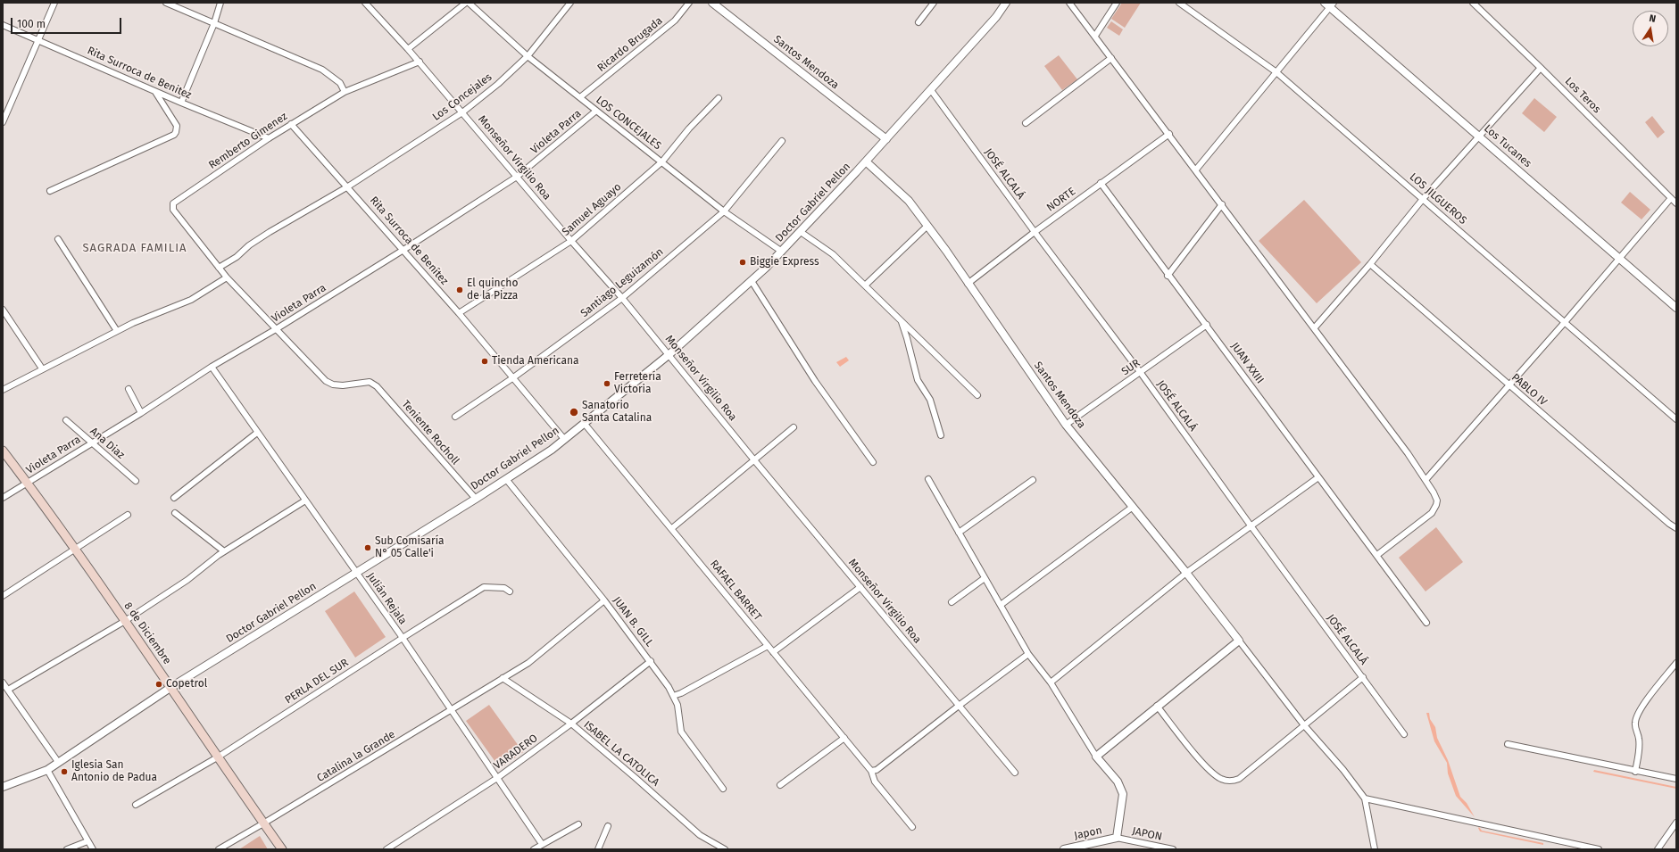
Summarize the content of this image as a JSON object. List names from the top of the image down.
{
  "streets": {
    "main road": ["8 de Diciembre"],
    "street": [
      "Ricardo Brugada",
      "Santos Mendoza",
      "Rita Surroca de Benitez",
      "Los Teros",
      "Los Concejales",
      "LOS CONCEJALES",
      "Violeta Parra",
      "Remberto Gimenez",
      "Los Tucanes",
      "Monseñor Virgilio Roa",
      "JOSÉ ALCALÁ",
      "LOS JILGUEROS",
      "NORTE",
      "Doctor Gabriel Pellon",
      "Samuel Aguayo",
      "Rita Surroca de Benítez",
      "Santiago Leguizamón",
      "JUAN XXIII",
      "SUR",
      "PABLO IV",
      "Teniente Rocholl",
      "Ana Diaz",
      "RAFAEL BARRET",
      "Julián Rejala",
      "JUAN B. GILL",
      "PERLA DEL SUR",
      "VARADERO",
      "ISABEL LA CATOLICA",
      "Catalina la Grande",
      "Japon",
      "JAPON"
    ]
  },
  "crossings": [
    ["Ricardo Brugada", "LOS CONCEJALES"],
    ["Santos Mendoza", "NORTE"],
    ["Santos Mendoza", "Doctor Gabriel Pellon"],
    ["Santos Mendoza", "SUR"],
    ["Rita Surroca de Benitez", "Remberto Gimenez"],
    ["Los Concejales", "LOS CONCEJALES"],
    ["Los Concejales", "Remberto Gimenez"],
    ["Los Concejales", "Monseñor Virgilio Roa"],
    ["Los Concejales", "Rita Surroca de Benítez"],
    ["LOS CONCEJALES", "Violeta Parra"],
    ["LOS CONCEJALES", "Doctor Gabriel Pellon"],
    ["LOS CONCEJALES", "Samuel Aguayo"],
    ["LOS CONCEJALES", "Santiago Leguizamón"],
    ["Violeta Parra", "Remberto Gimenez"],
    ["Violeta Parra", "Monseñor Virgilio Roa"],
    ["Violeta Parra", "Rita Surroca de Benítez"],
    ["Violeta Parra", "Ana Diaz"],
    ["Violeta Parra", "Julián Rejala"],
    ["Violeta Parra", "8 de Diciembre"],
    ["Remberto Gimenez", "Monseñor Virgilio Roa"],
    ["Remberto Gimenez", "Rita Surroca de Benítez"],
    ["Remberto Gimenez", "Teniente Rocholl"],
    ["Monseñor Virgilio Roa", "Doctor Gabriel Pellon"],
    ["Monseñor Virgilio Roa", "Samuel Aguayo"],
    ["Monseñor Virgilio Roa", "Santiago Leguizamón"],
    ["JOSÉ ALCALÁ", "NORTE"],
    ["JOSÉ ALCALÁ", "Doctor Gabriel Pellon"],
    ["JOSÉ ALCALÁ", "SUR"],
    ["NORTE", "JUAN XXIII"],
    ["Doctor Gabriel Pellon", "Rita Surroca de Benítez"],
    ["Doctor Gabriel Pellon", "Teniente Rocholl"],
    ["Doctor Gabriel Pellon", "RAFAEL BARRET"],
    ["Doctor Gabriel Pellon", "Julián Rejala"],
    ["Doctor Gabriel Pellon", "JUAN B. GILL"],
    ["Doctor Gabriel Pellon", "8 de Diciembre"],
    ["Samuel Aguayo", "Rita Surroca de Benítez"],
    ["Rita Surroca de Benítez", "Santiago Leguizamón"],
    ["JUAN XXIII", "SUR"],
    ["Julián Rejala", "PERLA DEL SUR"],
    ["Julián Rejala", "VARADERO"],
    ["Julián Rejala", "Catalina la Grande"],
    ["JUAN B. GILL", "VARADERO"],
    ["JUAN B. GILL", "Catalina la Grande"],
    ["8 de Diciembre", "PERLA DEL SUR"],
    ["8 de Diciembre", "Catalina la Grande"],
    ["VARADERO", "ISABEL LA CATOLICA"],
    ["ISABEL LA CATOLICA", "Catalina la Grande"],
    ["Japon", "JAPON"]
  ],
  "districts": ["SAGRADA FAMILIA"],
  "places": [
    "Biggie Express",
    "El quincho de la Pizza",
    "Tienda Americana",
    "Ferretería Victoria",
    "Sanatorio Santa Catalina",
    "Sub Comisaría N° 05 Calle'i",
    "Copetrol",
    "Iglesia San Antonio de Padua"
  ],
  "scale_bar": "100 m",
  "north": "top"
}
